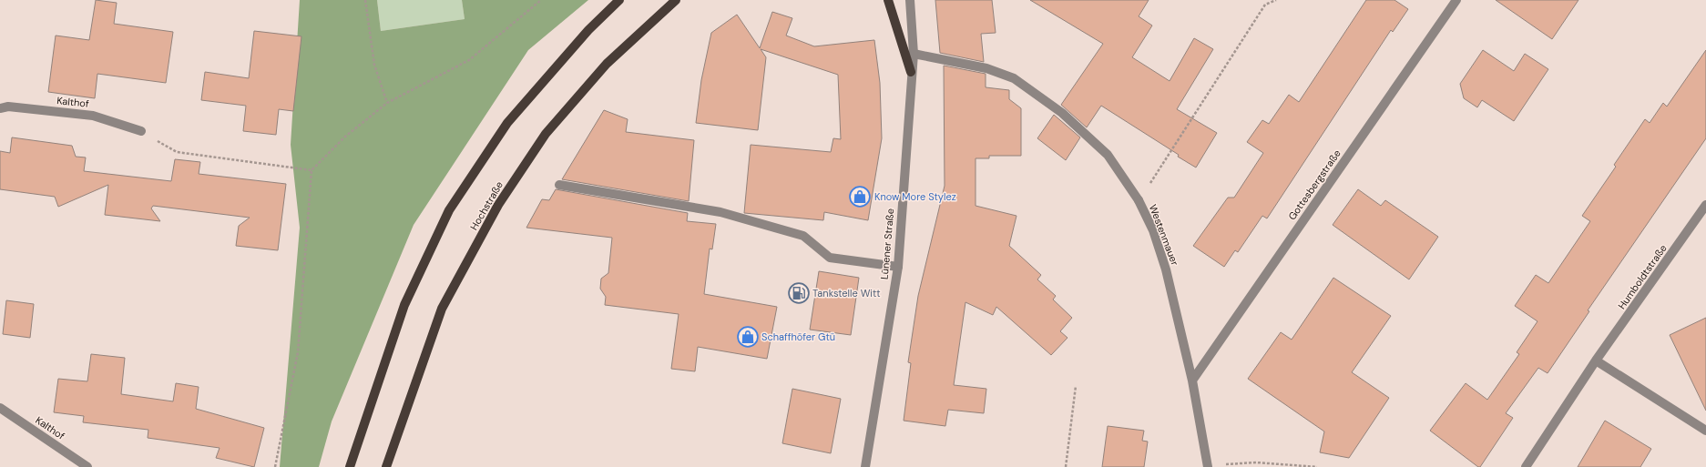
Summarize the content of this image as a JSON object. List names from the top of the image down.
{
  "streets": {
    "main road": ["Hochstraße"],
    "street": [
      "Kalthof",
      "Gottesbergstraße",
      "Westenmauer",
      "Lünener Straße",
      "Humboldtstraße"
    ]
  },
  "crossings": [
    ["Gottesbergstraße", "Westenmauer"],
    ["Westenmauer", "Lünener Straße"]
  ],
  "places": {
    "shop": ["Know More Stylez", "Schaffhöfer Gtü"],
    "fuel station": ["Tankstelle Witt"]
  }
}
